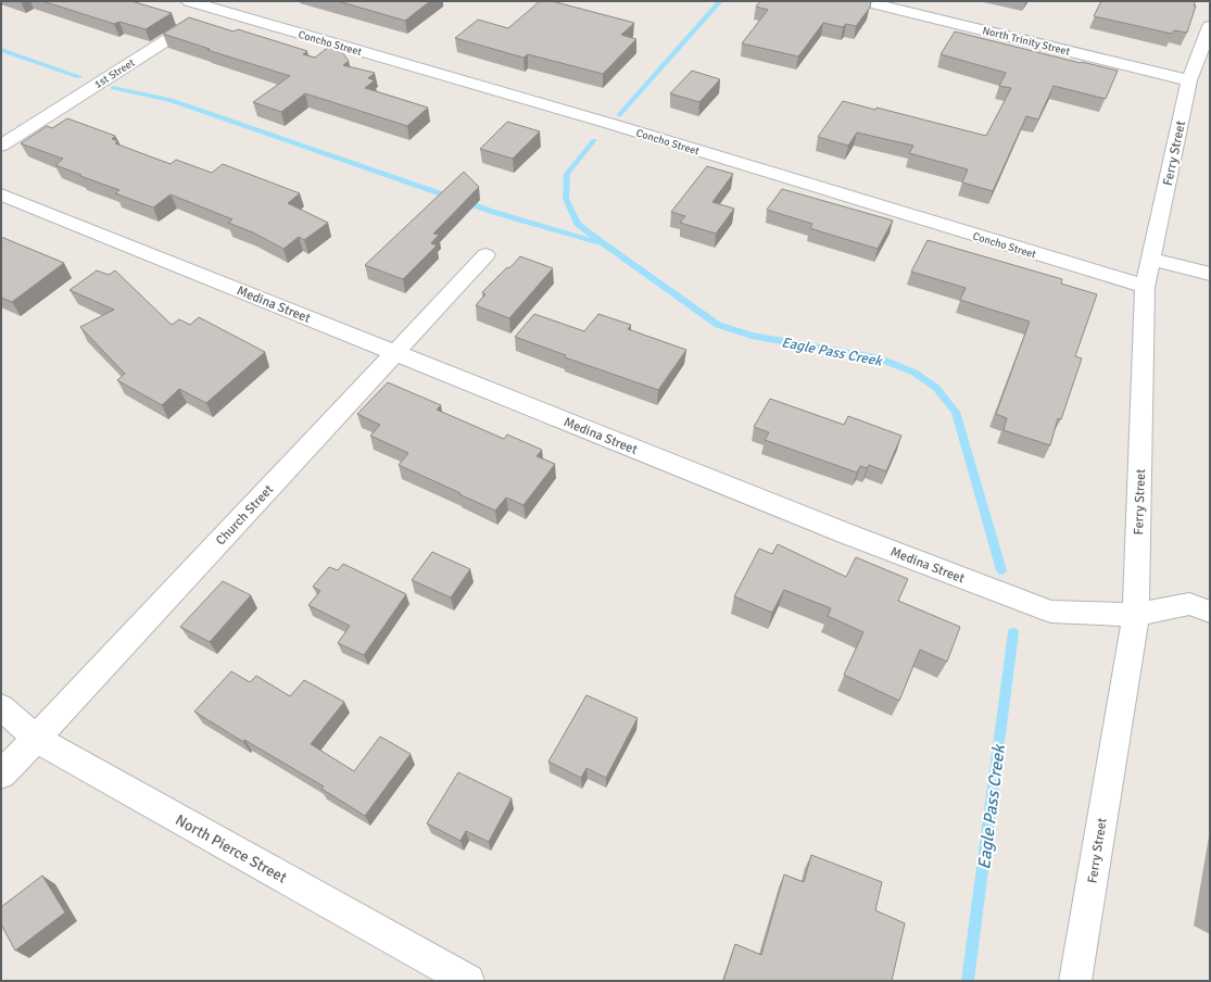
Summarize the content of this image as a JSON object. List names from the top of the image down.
{
  "streets": {
    "street": [
      "North Trinity Street",
      "Concho Street",
      "1st Street",
      "Ferry Street",
      "Medina Street",
      "Church Street",
      "North Pierce Street"
    ]
  },
  "crossings": [
    ["North Trinity Street", "Ferry Street"],
    ["Concho Street", "1st Street"],
    ["Concho Street", "Ferry Street"],
    ["Ferry Street", "Medina Street"],
    ["Medina Street", "Church Street"],
    ["Church Street", "North Pierce Street"]
  ],
  "water": ["Eagle Pass Creek"]
}
